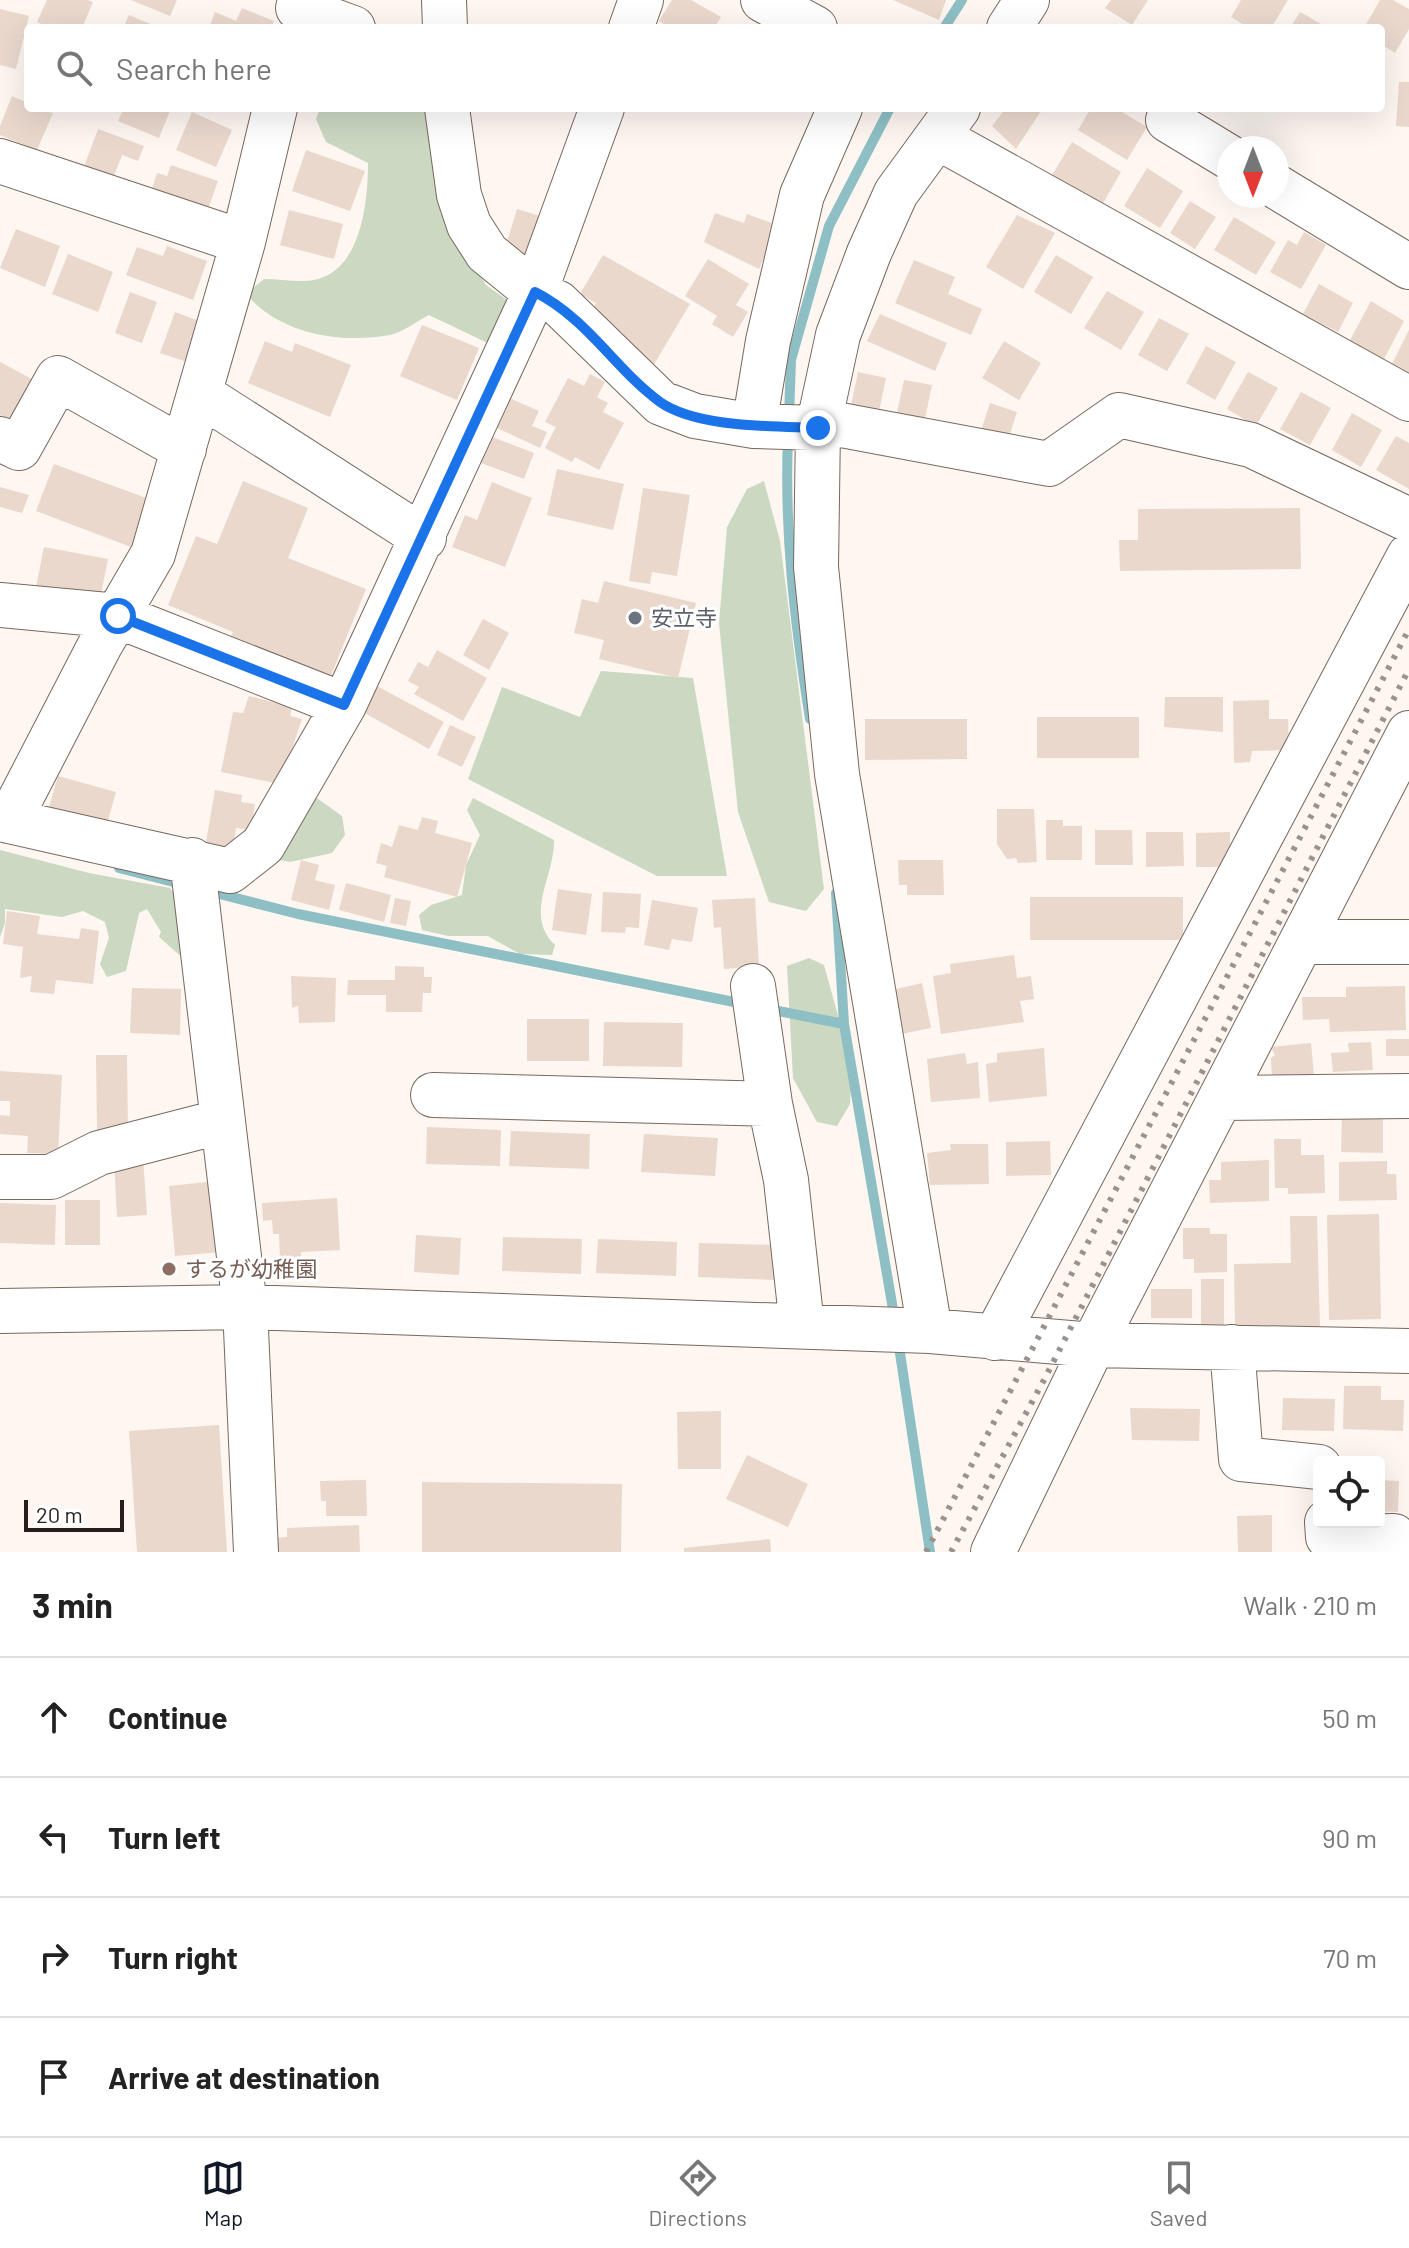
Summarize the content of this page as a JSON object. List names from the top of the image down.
{
  "places": ["安立寺", "するが幼稚園"],
  "scale_bar": "20 m",
  "north": "bottom",
  "page": {
    "search": "Search here",
    "scale": "20 m",
    "heading": ["3 min", "Walk · 210 m"],
    "list": [
      ["Continue", "50 m"],
      ["Turn left", "90 m"],
      ["Turn right", "70 m"],
      "Arrive at destination"
    ],
    "nav": ["Map", "Directions", "Saved"]
  }
}
